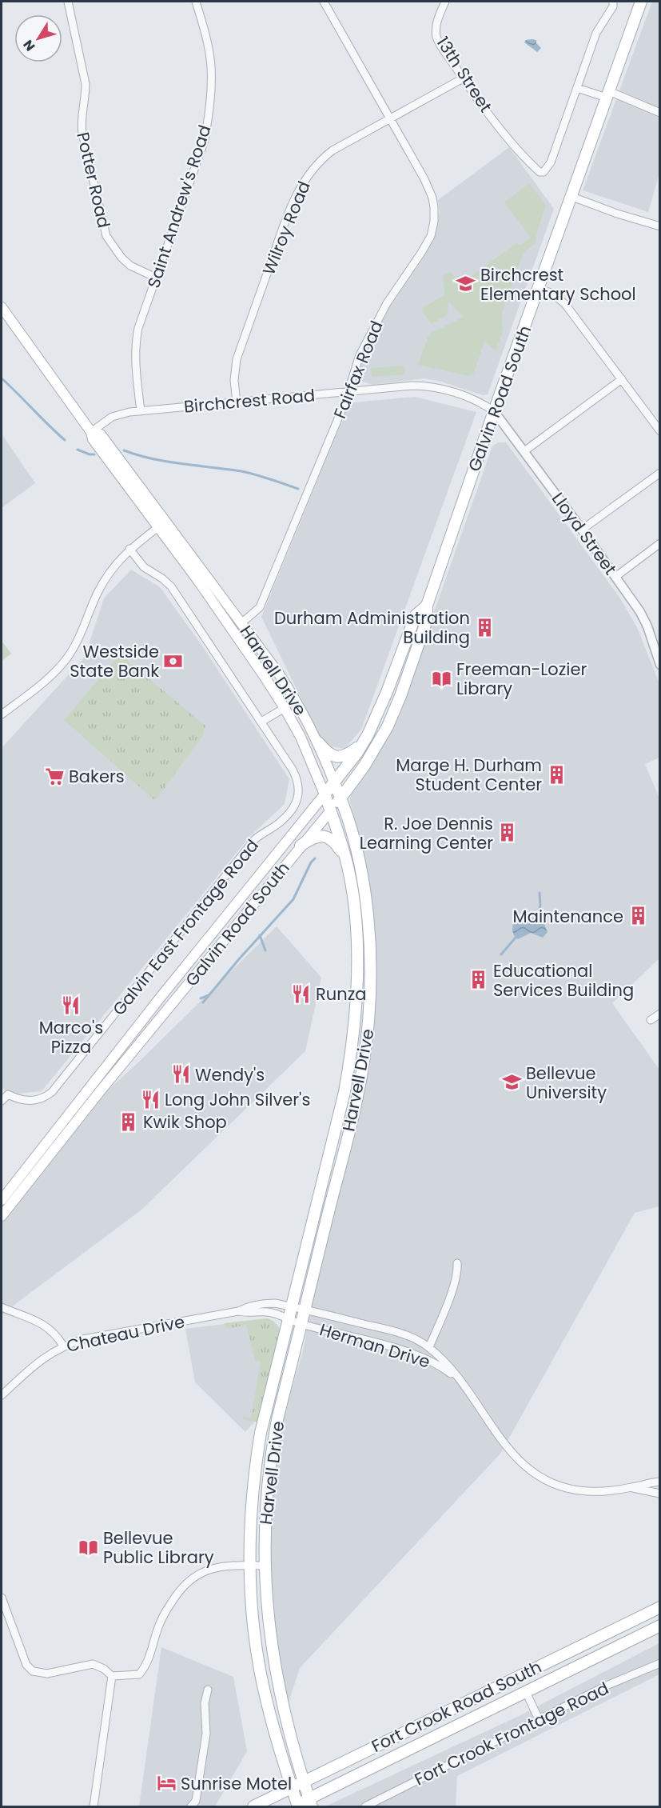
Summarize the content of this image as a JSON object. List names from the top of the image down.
{
  "streets": {
    "main road": ["Galvin Road South", "Harvell Drive", "Fort Crook Road South"],
    "street": [
      "13th Street",
      "Potter Road",
      "Saint Andrew's Road",
      "Wilroy Road",
      "Fairfax Road",
      "Birchcrest Road",
      "Lloyd Street",
      "Galvin East Frontage Road",
      "Chateau Drive",
      "Herman Drive",
      "Fort Crook Frontage Road"
    ]
  },
  "crossings": [
    ["13th Street", "Wilroy Road"],
    ["Potter Road", "Saint Andrew's Road"],
    ["Saint Andrew's Road", "Birchcrest Road"],
    ["Wilroy Road", "Fairfax Road"],
    ["Wilroy Road", "Birchcrest Road"],
    ["Fairfax Road", "Birchcrest Road"],
    ["Fairfax Road", "Harvell Drive"],
    ["Galvin Road South", "Birchcrest Road"],
    ["Galvin Road South", "Lloyd Street"],
    ["Galvin Road South", "Harvell Drive"],
    ["Birchcrest Road", "Lloyd Street"],
    ["Birchcrest Road", "Harvell Drive"],
    ["Harvell Drive", "Chateau Drive"],
    ["Harvell Drive", "Herman Drive"],
    ["Harvell Drive", "Fort Crook Road South"],
    ["Chateau Drive", "Herman Drive"]
  ],
  "places": {
    "school or university": ["Birchcrest Elementary School", "Bellevue University"],
    "building": [
      "Durham Administration Building",
      "Marge H. Durham Student Center",
      "R. Joe Dennis Learning Center",
      "Maintenance",
      "Educational Services Building",
      "Kwik Shop"
    ],
    "bank": ["Westside State Bank"],
    "library": ["Freeman-Lozier Library", "Bellevue Public Library"],
    "supermarket": ["Bakers"],
    "restaurant": [
      "Runza",
      "Marco's Pizza",
      "Wendy's",
      "Long John Silver's"
    ],
    "hotel": ["Sunrise Motel"]
  },
  "north": "bottom left"
}
